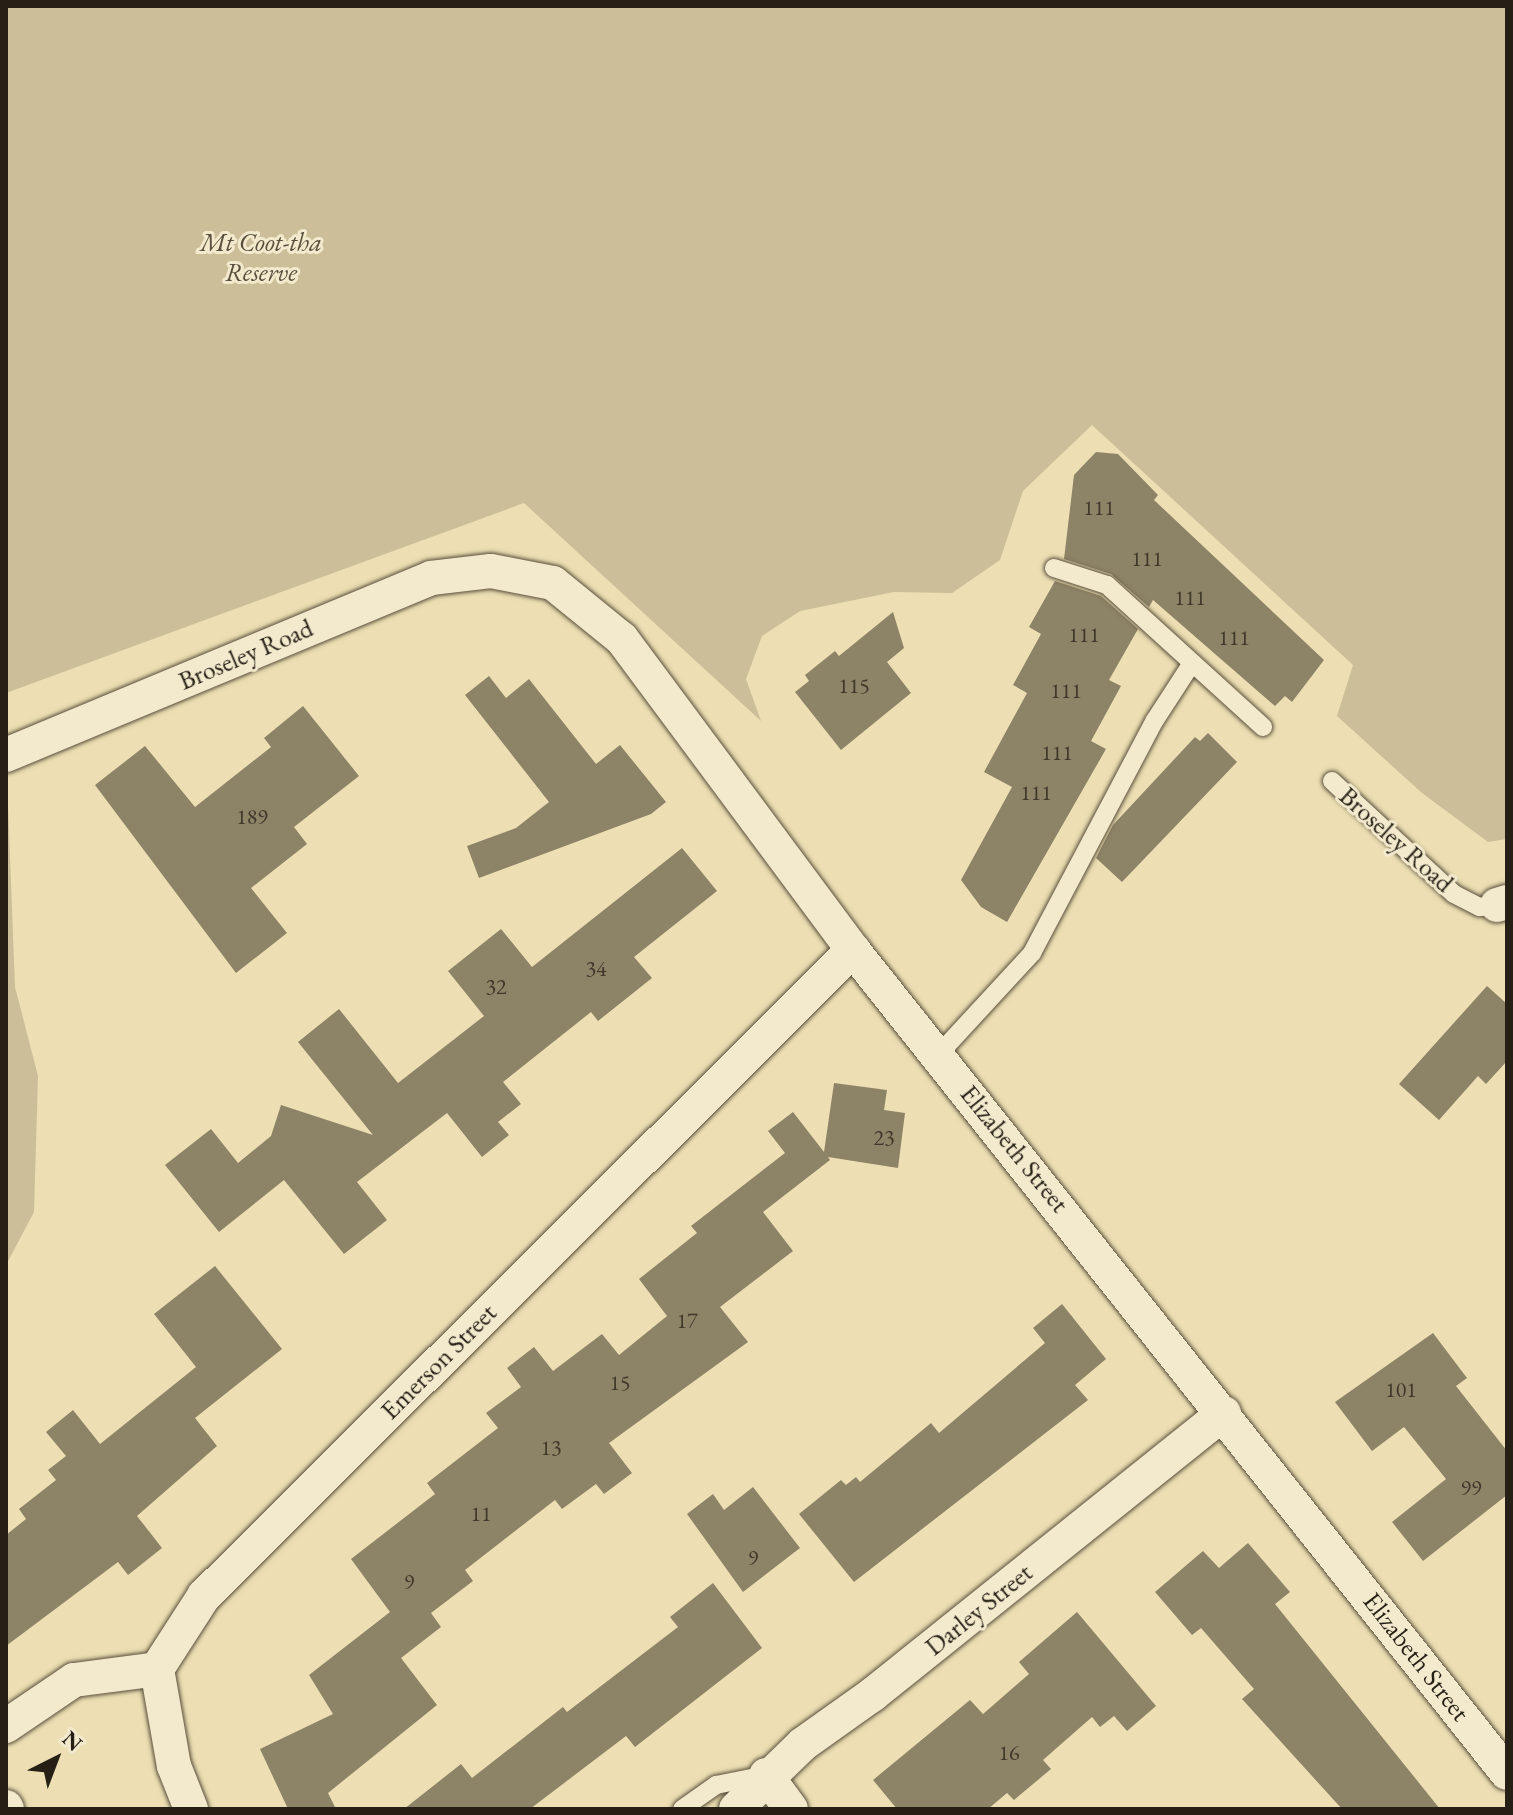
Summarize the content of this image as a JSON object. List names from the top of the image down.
{
  "streets": {
    "street": [
      "Broseley Road",
      "Elizabeth Street",
      "Emerson Street",
      "Darley Street"
    ]
  },
  "crossings": [
    ["Broseley Road", "Elizabeth Street"],
    ["Elizabeth Street", "Emerson Street"],
    ["Elizabeth Street", "Darley Street"]
  ],
  "parks": ["Mt Coot-tha Reserve"],
  "house_numbers": [
    "111",
    "111",
    "111",
    "111",
    "111",
    "115",
    "111",
    "111",
    "111",
    "189",
    "34",
    "32",
    "23",
    "17",
    "15",
    "101",
    "13",
    "99",
    "11",
    "9",
    "9",
    "16"
  ],
  "north": "top right"
}
